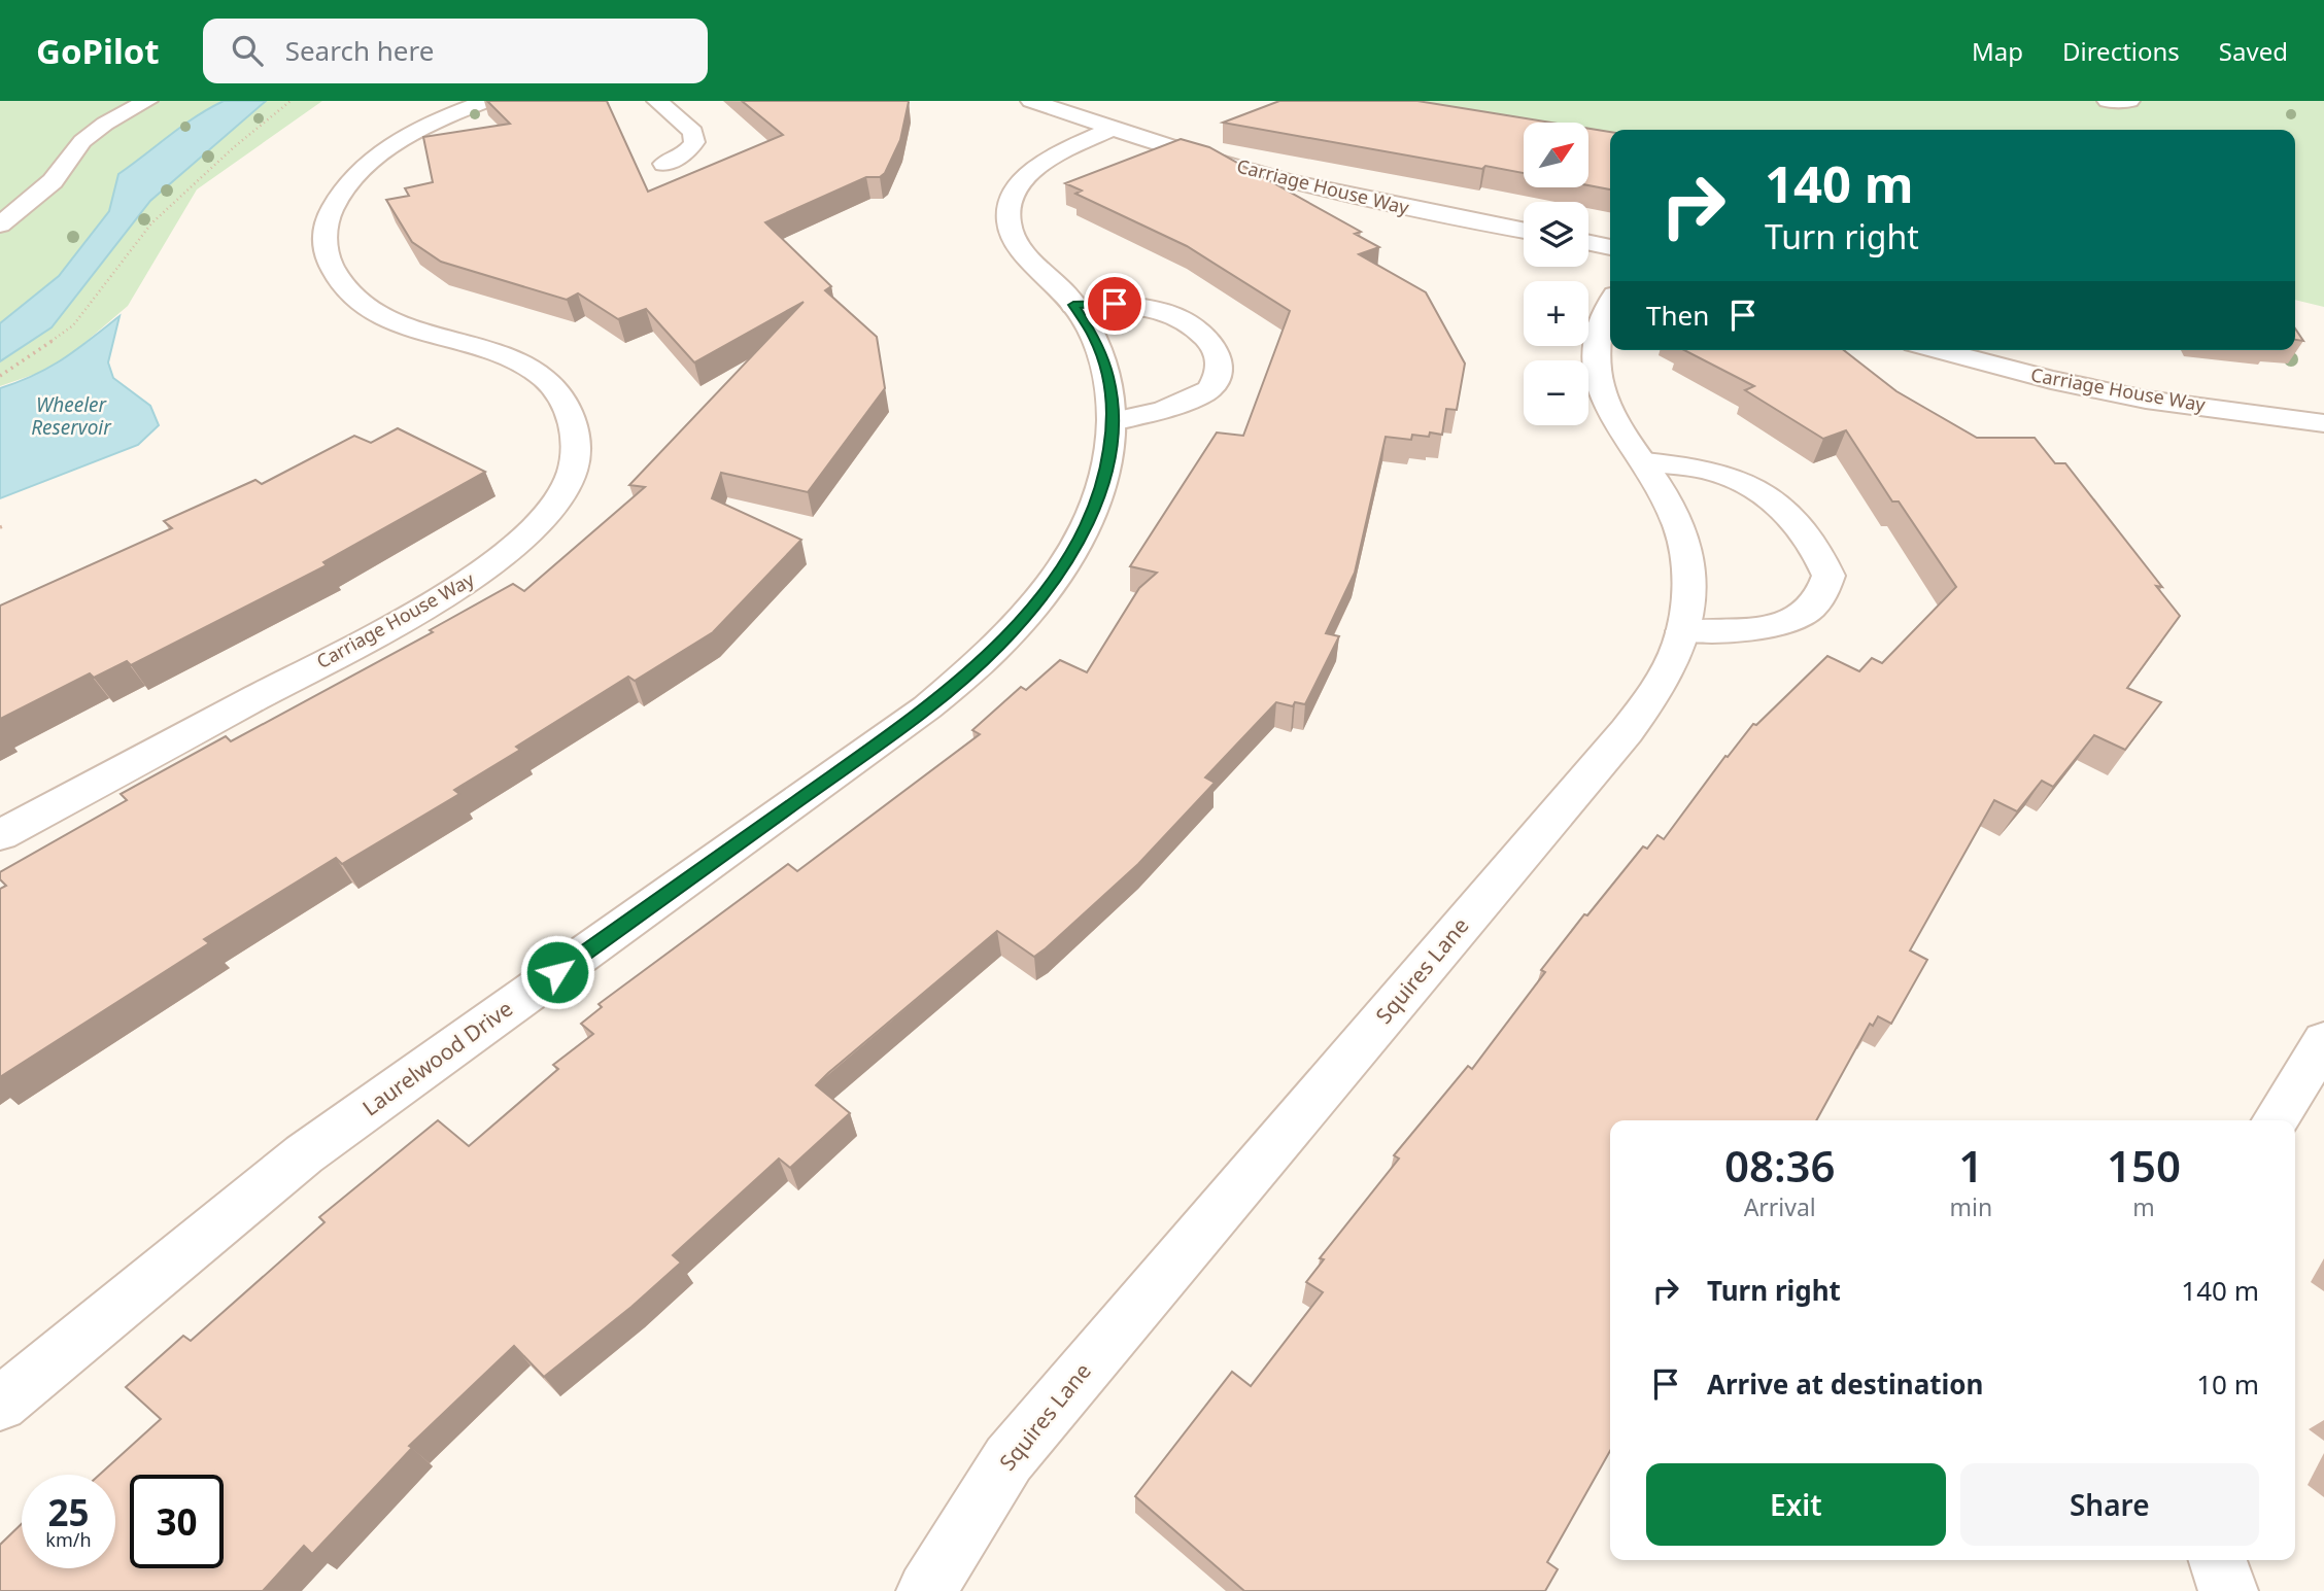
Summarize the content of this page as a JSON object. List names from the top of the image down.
{
  "streets": {
    "street": ["Carriage House Way", "Squires Lane", "Laurelwood Drive"]
  },
  "crossings": [
    ["Carriage House Way", "Laurelwood Drive"]
  ],
  "water": ["Wheeler Reservoir"],
  "north": "top right",
  "page": {
    "header": "GoPilot",
    "search": "Search here",
    "nav": ["Map", "Directions", "Saved"],
    "map_buttons": ["+", "−"],
    "turn": ["140 m", "Turn right"],
    "then": "Then",
    "eta": [
      "08:36",
      "Arrival",
      "1",
      "min",
      "150",
      "m"
    ],
    "list": [
      {
        "name": "Turn right",
        "value": "140 m"
      },
      {
        "name": "Arrive at destination",
        "value": "10 m"
      }
    ],
    "buttons": ["Exit", "Share"],
    "speed": "25 km/h",
    "limit": "30"
  }
}
